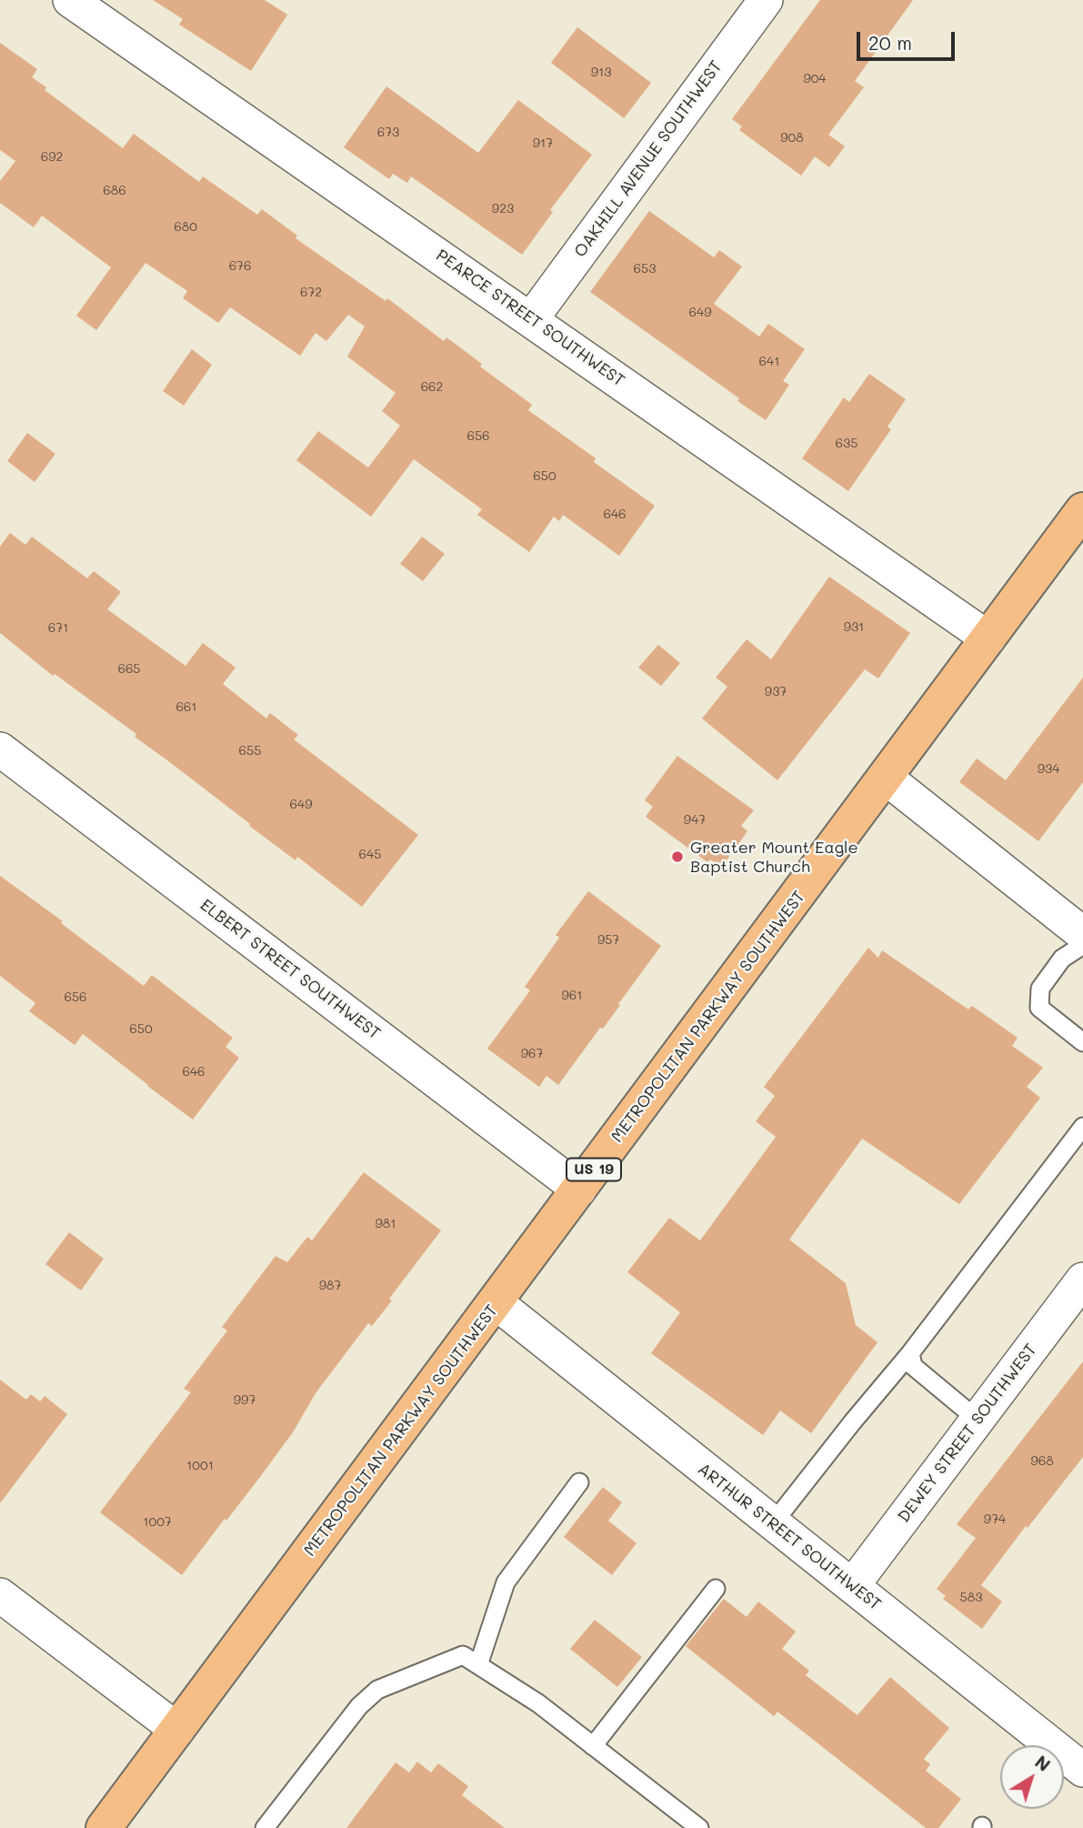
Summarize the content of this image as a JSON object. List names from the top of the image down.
{
  "streets": {
    "main road": ["METROPOLITAN PARKWAY SOUTHWEST", "US 19"],
    "street": [
      "OAKHILL AVENUE SOUTHWEST",
      "PEARCE STREET SOUTHWEST",
      "ELBERT STREET SOUTHWEST",
      "DEWEY STREET SOUTHWEST",
      "ARTHUR STREET SOUTHWEST"
    ]
  },
  "crossings": [
    ["OAKHILL AVENUE SOUTHWEST", "PEARCE STREET SOUTHWEST"],
    ["PEARCE STREET SOUTHWEST", "METROPOLITAN PARKWAY SOUTHWEST"],
    ["ELBERT STREET SOUTHWEST", "METROPOLITAN PARKWAY SOUTHWEST"],
    ["METROPOLITAN PARKWAY SOUTHWEST", "ARTHUR STREET SOUTHWEST"],
    ["DEWEY STREET SOUTHWEST", "ARTHUR STREET SOUTHWEST"]
  ],
  "places": ["Greater Mount Eagle Baptist Church"],
  "house_numbers": [
    "913",
    "904",
    "673",
    "908",
    "917",
    "692",
    "686",
    "923",
    "680",
    "676",
    "653",
    "672",
    "649",
    "641",
    "662",
    "656",
    "635",
    "650",
    "646",
    "931",
    "671",
    "665",
    "937",
    "661",
    "655",
    "934",
    "649",
    "947",
    "645",
    "957",
    "961",
    "656",
    "650",
    "967",
    "646",
    "981",
    "987",
    "997",
    "968",
    "1001",
    "974",
    "1007",
    "583"
  ],
  "scale_bar": "20 m",
  "north": "top right"
}
